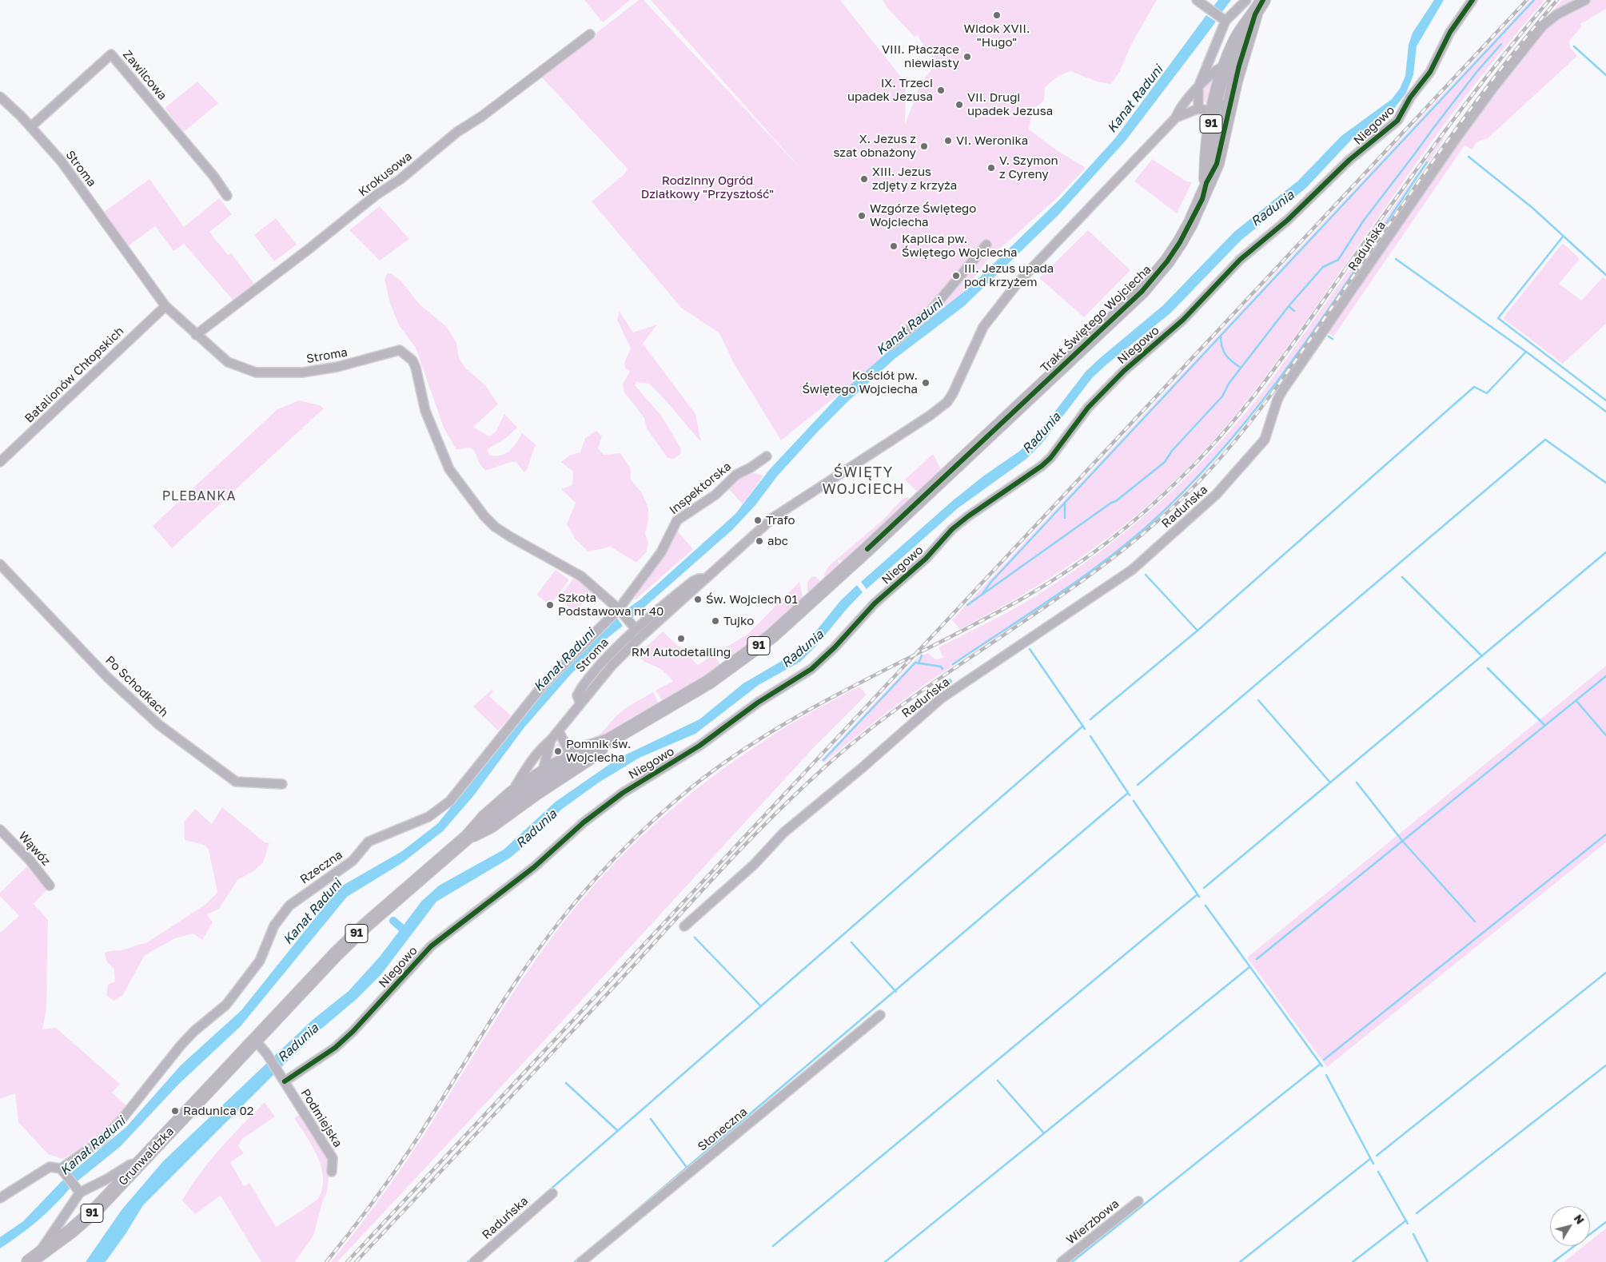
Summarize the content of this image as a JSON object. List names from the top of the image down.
{
  "streets": {
    "main road": ["91", "Trakt Świętego Wojciecha", "Grunwaldzka"],
    "street": [
      "Zawilcowa",
      "Niegowo",
      "Stroma",
      "Krokusowa",
      "Raduńska",
      "Batalionów Chłopskich",
      "Inspektorska",
      "Po Schodkach",
      "Wąwóz",
      "Rzeczna",
      "Podmiejska",
      "Słoneczna",
      "Wierzbowa"
    ]
  },
  "crossings": [
    ["Zawilcowa", "Stroma"],
    ["Niegowo", "Podmiejska"],
    ["Stroma", "Krokusowa"],
    ["Stroma", "Trakt Świętego Wojciecha"],
    ["Stroma", "Batalionów Chłopskich"],
    ["Stroma", "Inspektorska"],
    ["Stroma", "Rzeczna"],
    ["Trakt Świętego Wojciecha", "Podmiejska"],
    ["Trakt Świętego Wojciecha", "Grunwaldzka"],
    ["Inspektorska", "Rzeczna"],
    ["Podmiejska", "Grunwaldzka"]
  ],
  "districts": ["ŚWIĘTY WOJCIECH", "PLEBANKA"],
  "water": ["Kanał Raduni", "Radunia"],
  "parks": ["Rodzinny Ogród Działkowy \"Przyszłość\""],
  "places": [
    "Widok XVII. \"Hugo\"",
    "VIII. Płaczące niewiasty",
    "IX. Trzeci upadek Jezusa",
    "VII. Drugi upadek Jezusa",
    "VI. Weronika",
    "X. Jezus z szat obnażony",
    "V. Szymon z Cyreny",
    "XIII. Jezus zdjęty z krzyża",
    "Wzgórze Świętego Wojciecha",
    "Kaplica pw. Świętego Wojciecha",
    "III. Jezus upada pod krzyżem",
    "Kościół pw. Świętego Wojciecha",
    "Trafo",
    "abc",
    "Św. Wojciech 01",
    "Szkoła Podstawowa nr 40",
    "Tujko",
    "RM Autodetailing",
    "Pomnik św. Wojciecha",
    "Radunica 02"
  ],
  "north": "top right"
}
